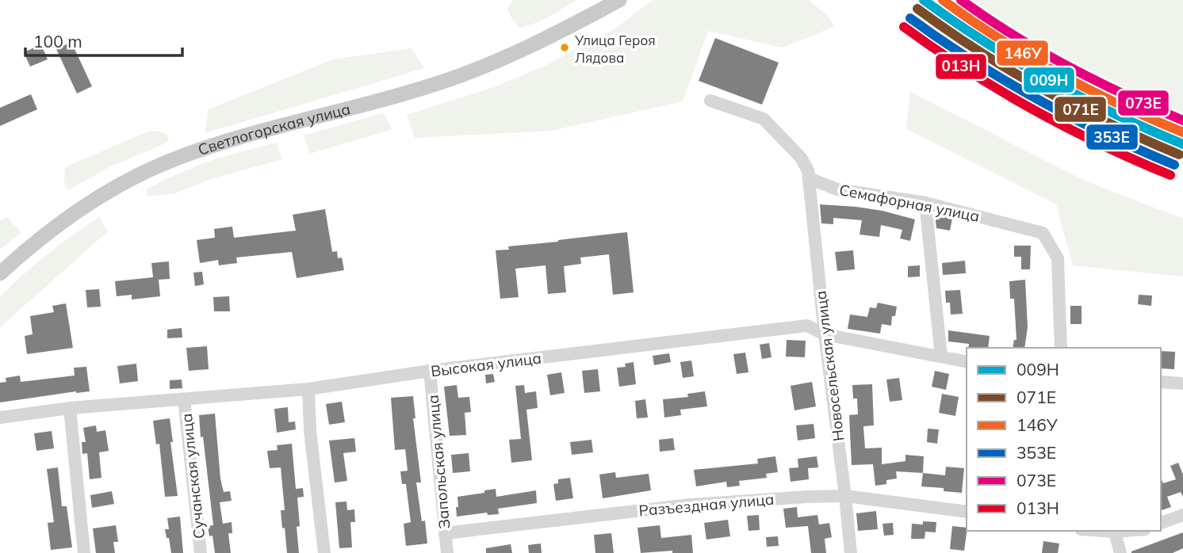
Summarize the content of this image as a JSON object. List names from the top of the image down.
{
  "streets": {
    "main road": ["Светлогорская улица"],
    "street": [
      "Семафорная улица",
      "Высокая улица",
      "Новосельская улица",
      "Запольская улица",
      "Сучанская улица",
      "Разъездная улица"
    ]
  },
  "crossings": [
    ["Семафорная улица", "Новосельская улица"],
    ["Высокая улица", "Новосельская улица"],
    ["Высокая улица", "Запольская улица"],
    ["Высокая улица", "Сучанская улица"],
    ["Новосельская улица", "Разъездная улица"],
    ["Запольская улица", "Разъездная улица"]
  ],
  "places": ["Улица Героя Лядова"],
  "lines": [
    "transit line 009Н",
    "transit line 146У",
    "transit line 073Е",
    "transit line 071Е",
    "transit line 353Е",
    "transit line 013Н"
  ],
  "legend": [
    "009Н",
    "071Е",
    "146У",
    "353Е",
    "073Е",
    "013Н"
  ],
  "scale_bar": "100 m"
}
